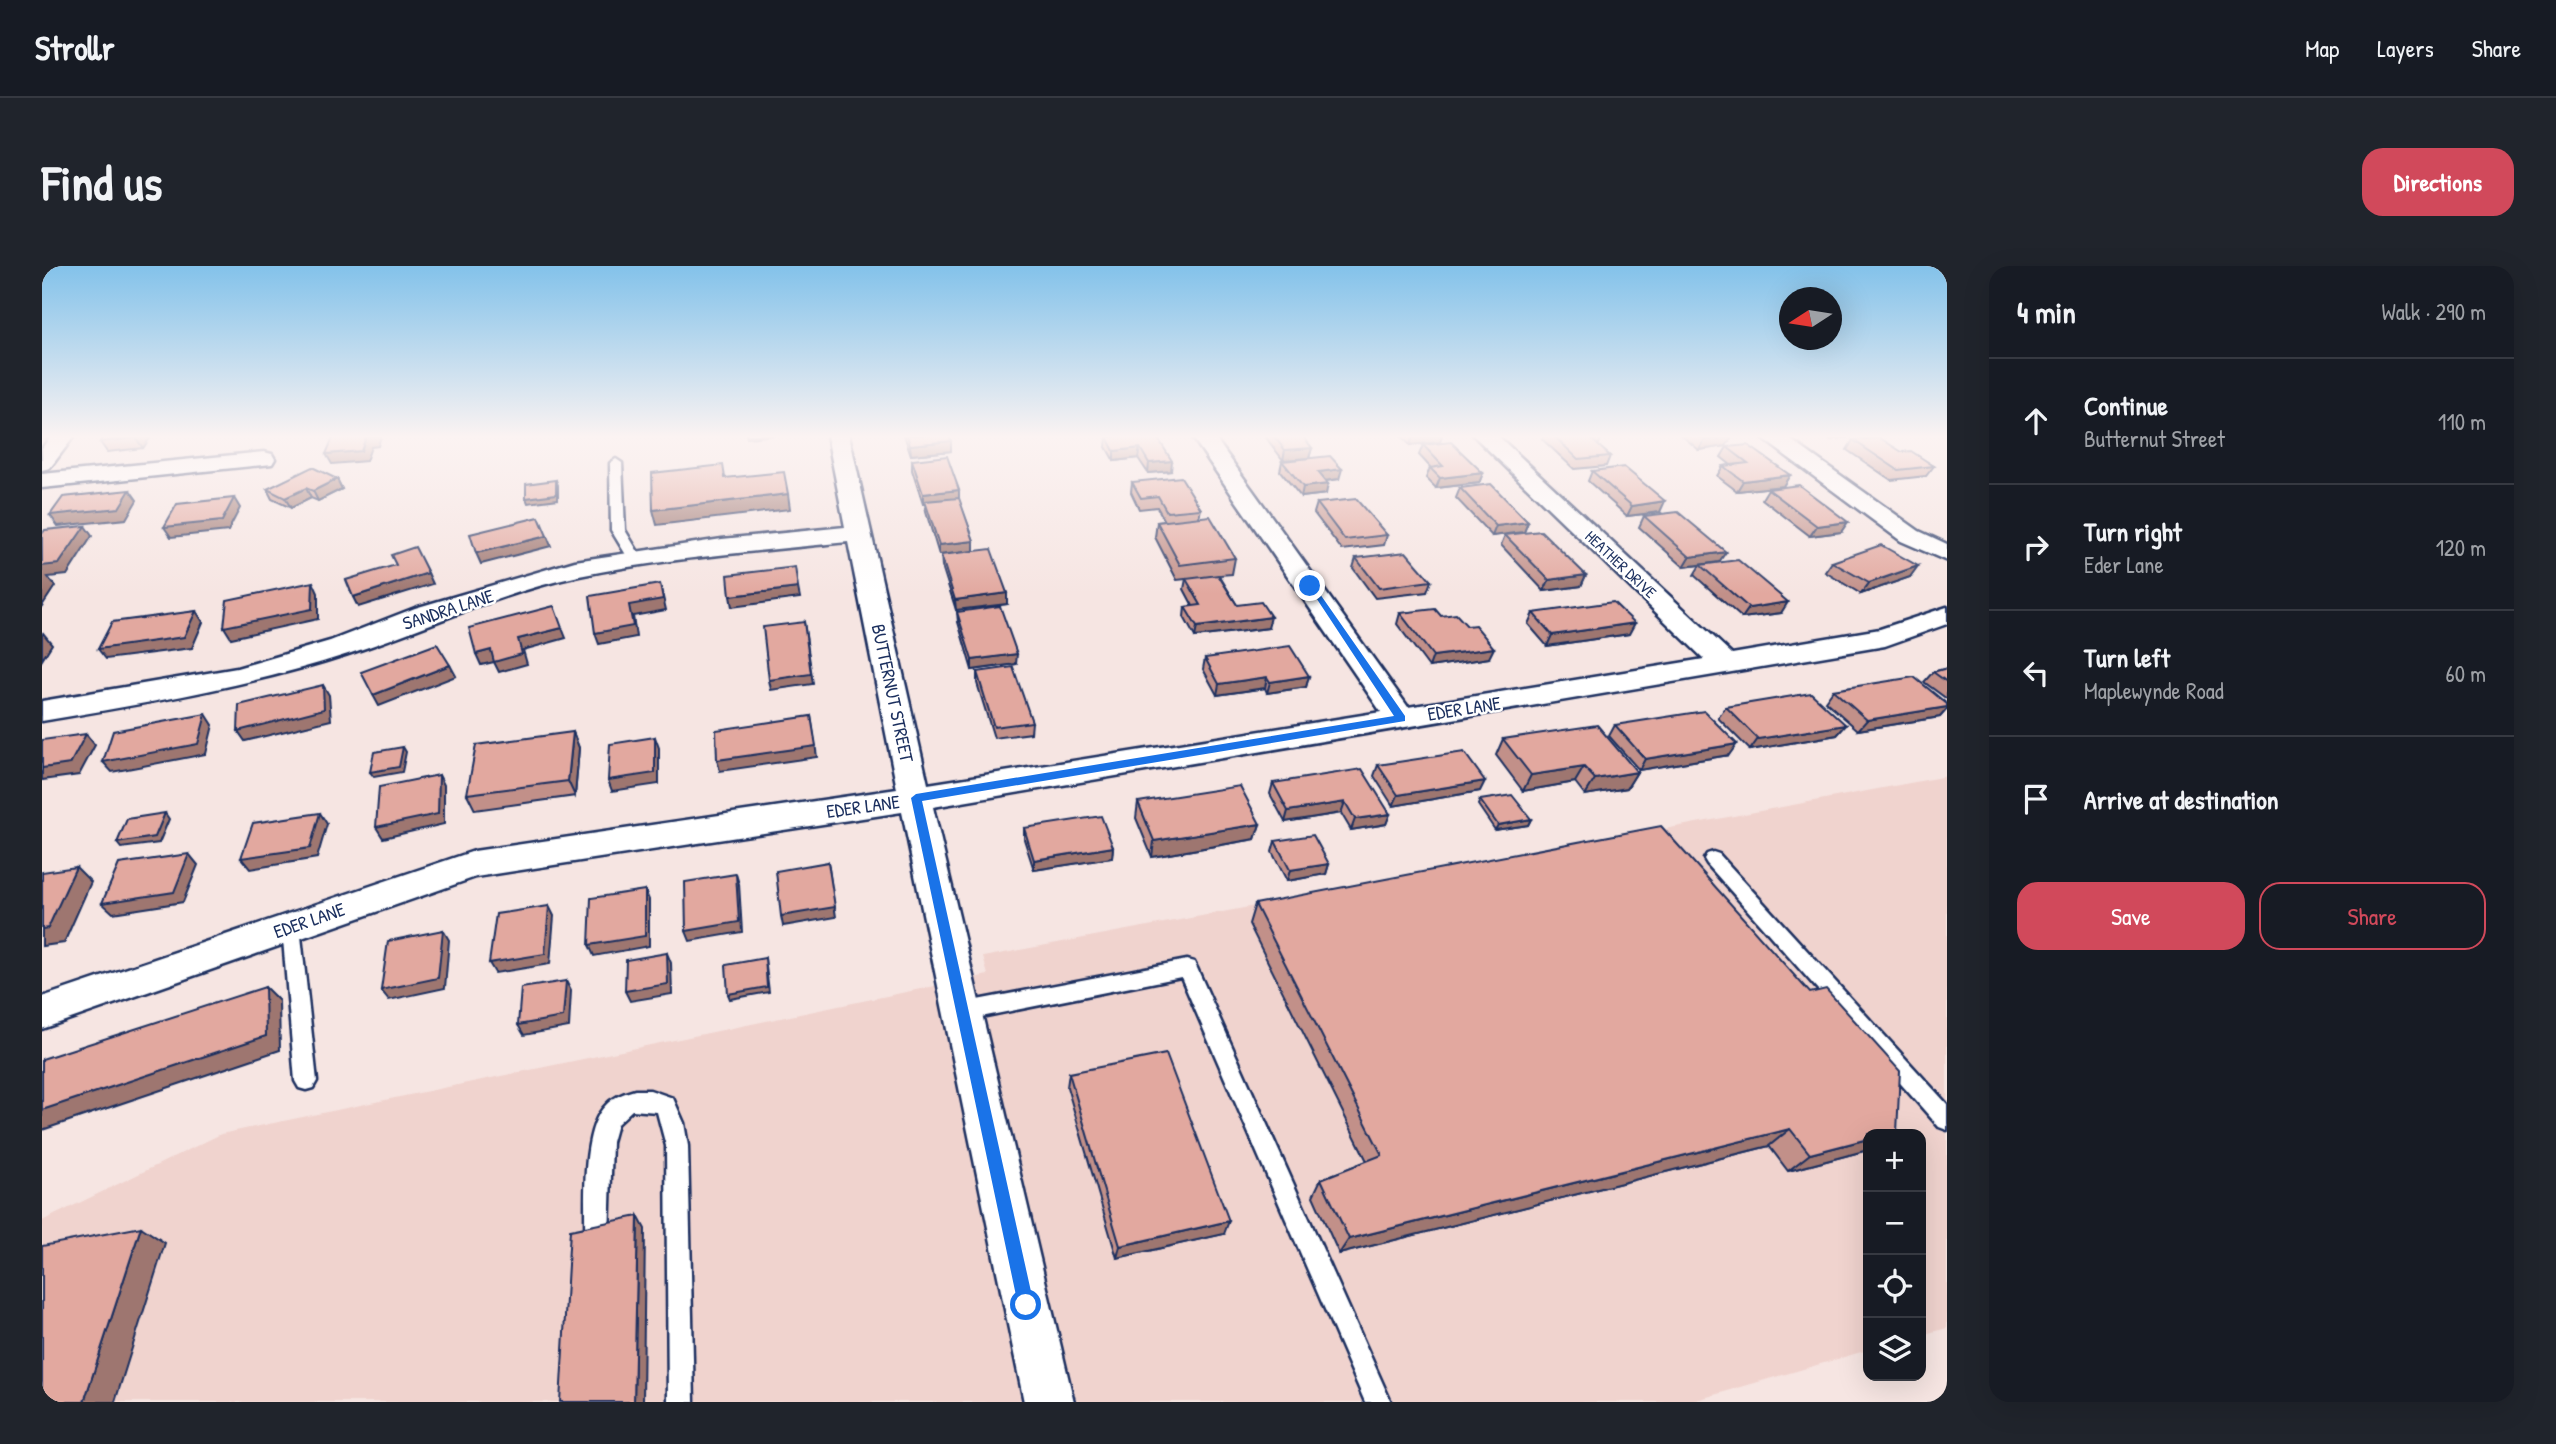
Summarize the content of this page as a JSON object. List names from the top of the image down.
{
  "streets": {
    "street": [
      "HEATHER DRIVE",
      "SANDRA LANE",
      "BUTTERNUT STREET",
      "EDER LANE"
    ]
  },
  "crossings": [
    ["HEATHER DRIVE", "EDER LANE"],
    ["SANDRA LANE", "BUTTERNUT STREET"],
    ["BUTTERNUT STREET", "EDER LANE"]
  ],
  "north": "left",
  "page": {
    "header": "Strollr",
    "nav": ["Map", "Layers", "Share"],
    "buttons": [
      "Directions",
      ["Save", "Share"]
    ],
    "title": "Find us",
    "heading": ["4 min", "Walk · 290 m"],
    "list": [
      ["Continue", "Butternut Street", "110 m"],
      ["Turn right", "Eder Lane", "120 m"],
      ["Turn left", "Maplewynde Road", "60 m"],
      "Arrive at destination"
    ],
    "map_buttons": ["+", "−"]
  }
}
